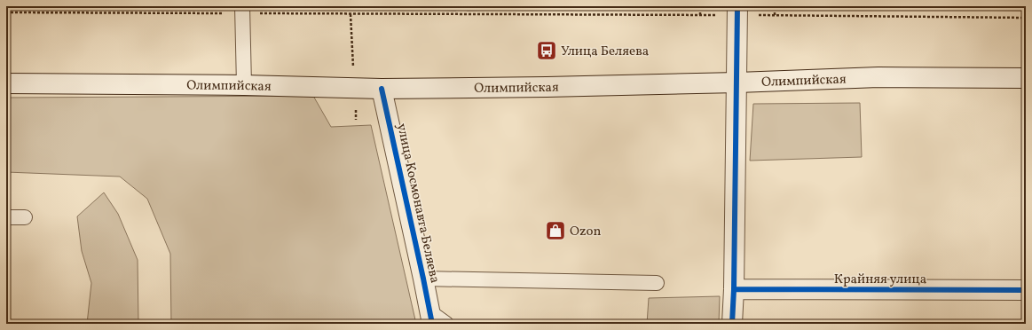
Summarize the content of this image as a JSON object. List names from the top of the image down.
{
  "streets": {
    "main road": ["Олимпийская", "улица Космонавта Беляева", "Крайняя улица"]
  },
  "crossings": [
    ["Олимпийская", "улица Космонавта Беляева"]
  ],
  "places": {
    "bus stop": ["Улица Беляева"],
    "shop": ["Ozon"]
  }
}
